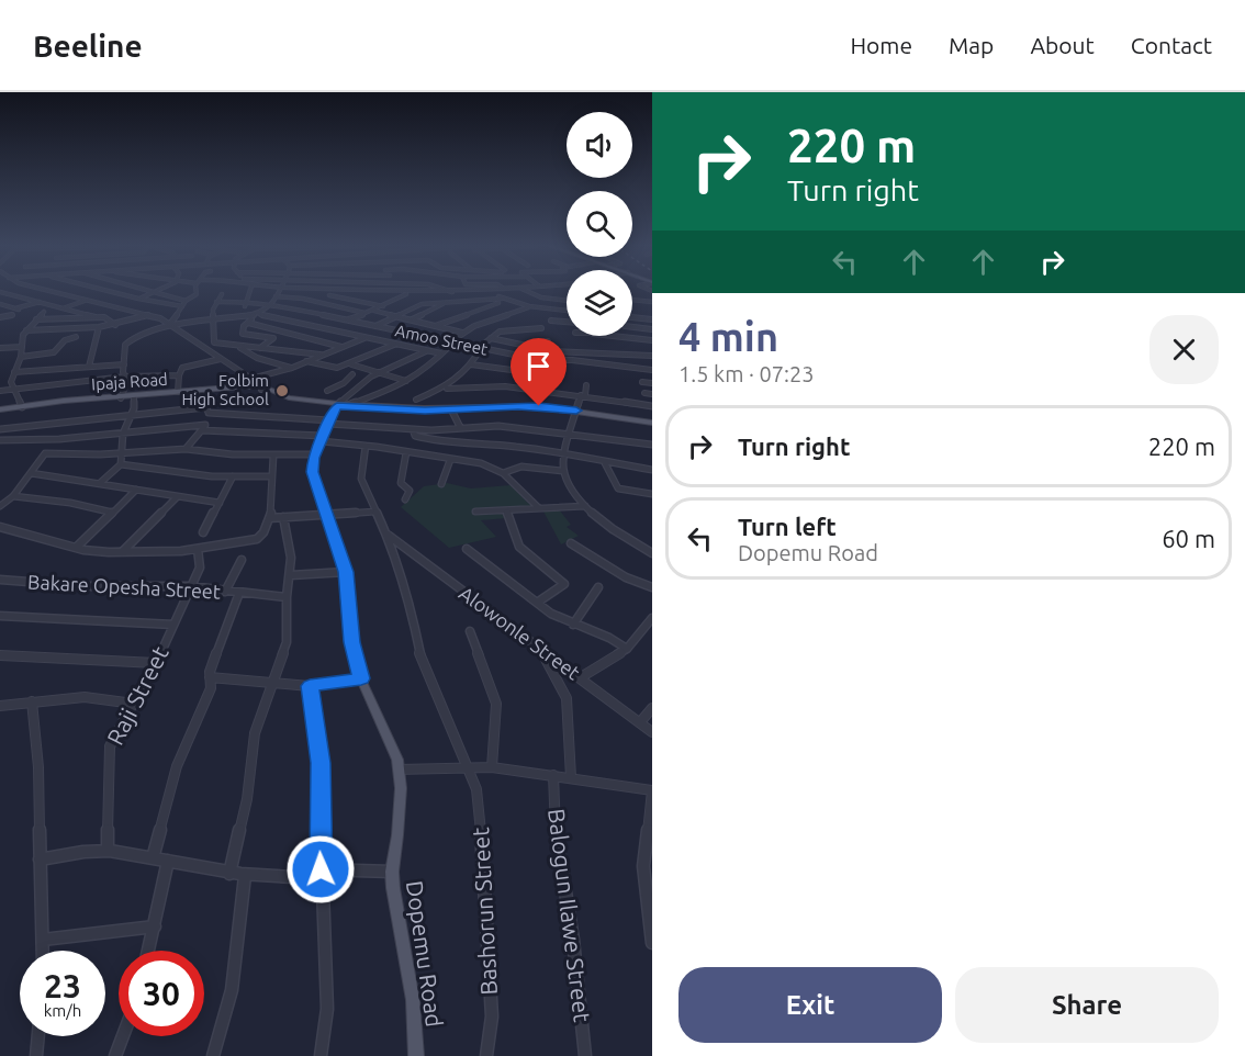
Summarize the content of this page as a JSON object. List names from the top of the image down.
{
  "streets": {
    "main road": ["Ipaja Road", "Dopemu Road"],
    "street": [
      "Amoo Street",
      "Bakare Opesha Street",
      "Alowonle Street",
      "Raji Street",
      "Bashorun Street",
      "Balogun Ilawe Street"
    ]
  },
  "crossings": [
    ["Bakare Opesha Street", "Raji Street"],
    ["Alowonle Street", "Bashorun Street"]
  ],
  "places": ["Folbim High School"],
  "page": {
    "header": "Beeline",
    "nav": [
      "Home",
      "Map",
      "About",
      "Contact"
    ],
    "turn": ["220 m", "Turn right"],
    "heading": ["4 min", "1.5 km · 07:23"],
    "list": [
      {
        "name": "Turn right",
        "value": "220 m"
      },
      {
        "name": "Turn left",
        "note": "Dopemu Road",
        "value": "60 m"
      }
    ],
    "speed": "23 km/h",
    "limit": "30",
    "buttons": ["Exit", "Share"]
  }
}
